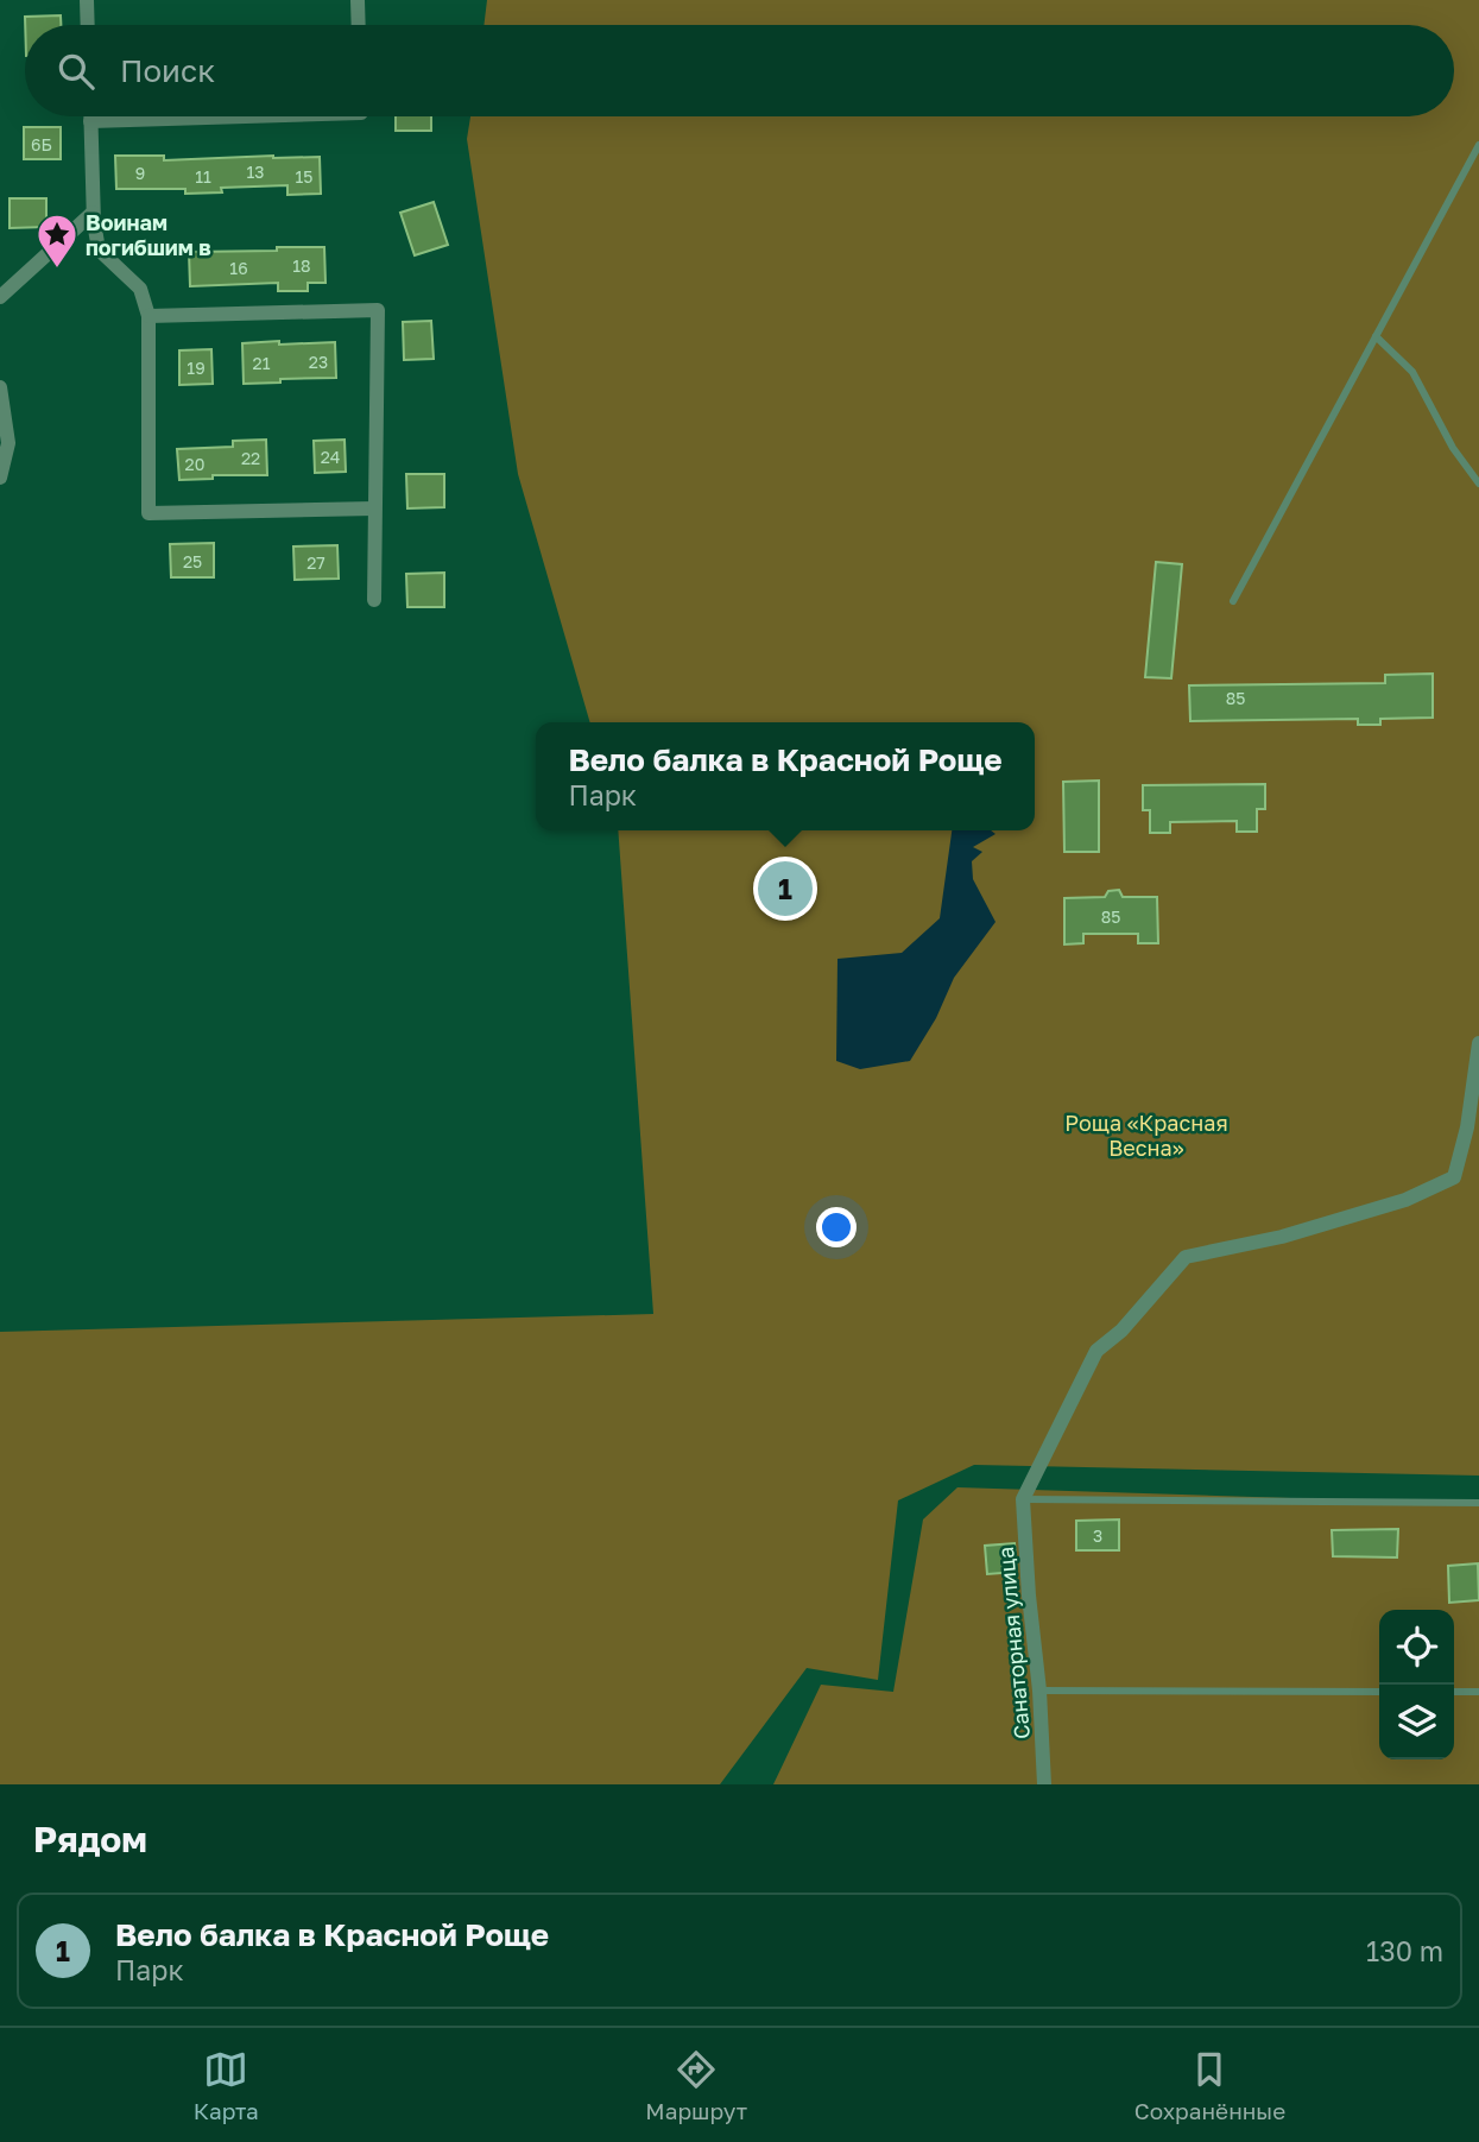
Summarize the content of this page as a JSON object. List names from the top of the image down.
{
  "streets": {
    "street": ["Санаторная улица"]
  },
  "parks": ["Роща «Красная Весна»"],
  "places": {
    "place": ["Воинам погибшим в"]
  },
  "house_numbers": [
    "6Б",
    "13",
    "9",
    "11",
    "15",
    "18",
    "16",
    "23",
    "21",
    "19",
    "24",
    "22",
    "20",
    "25",
    "27",
    "85",
    "85",
    "3"
  ],
  "page": {
    "search": "Поиск",
    "popup": ["Вело балка в Красной Роще", "Парк"],
    "pins": "1",
    "heading": "Рядом",
    "list": [
      {
        "mark": "1",
        "name": "Вело балка в Красной Роще",
        "note": "Парк",
        "value": "130 m"
      }
    ],
    "nav": ["Карта", "Маршрут", "Сохранённые"]
  }
}
